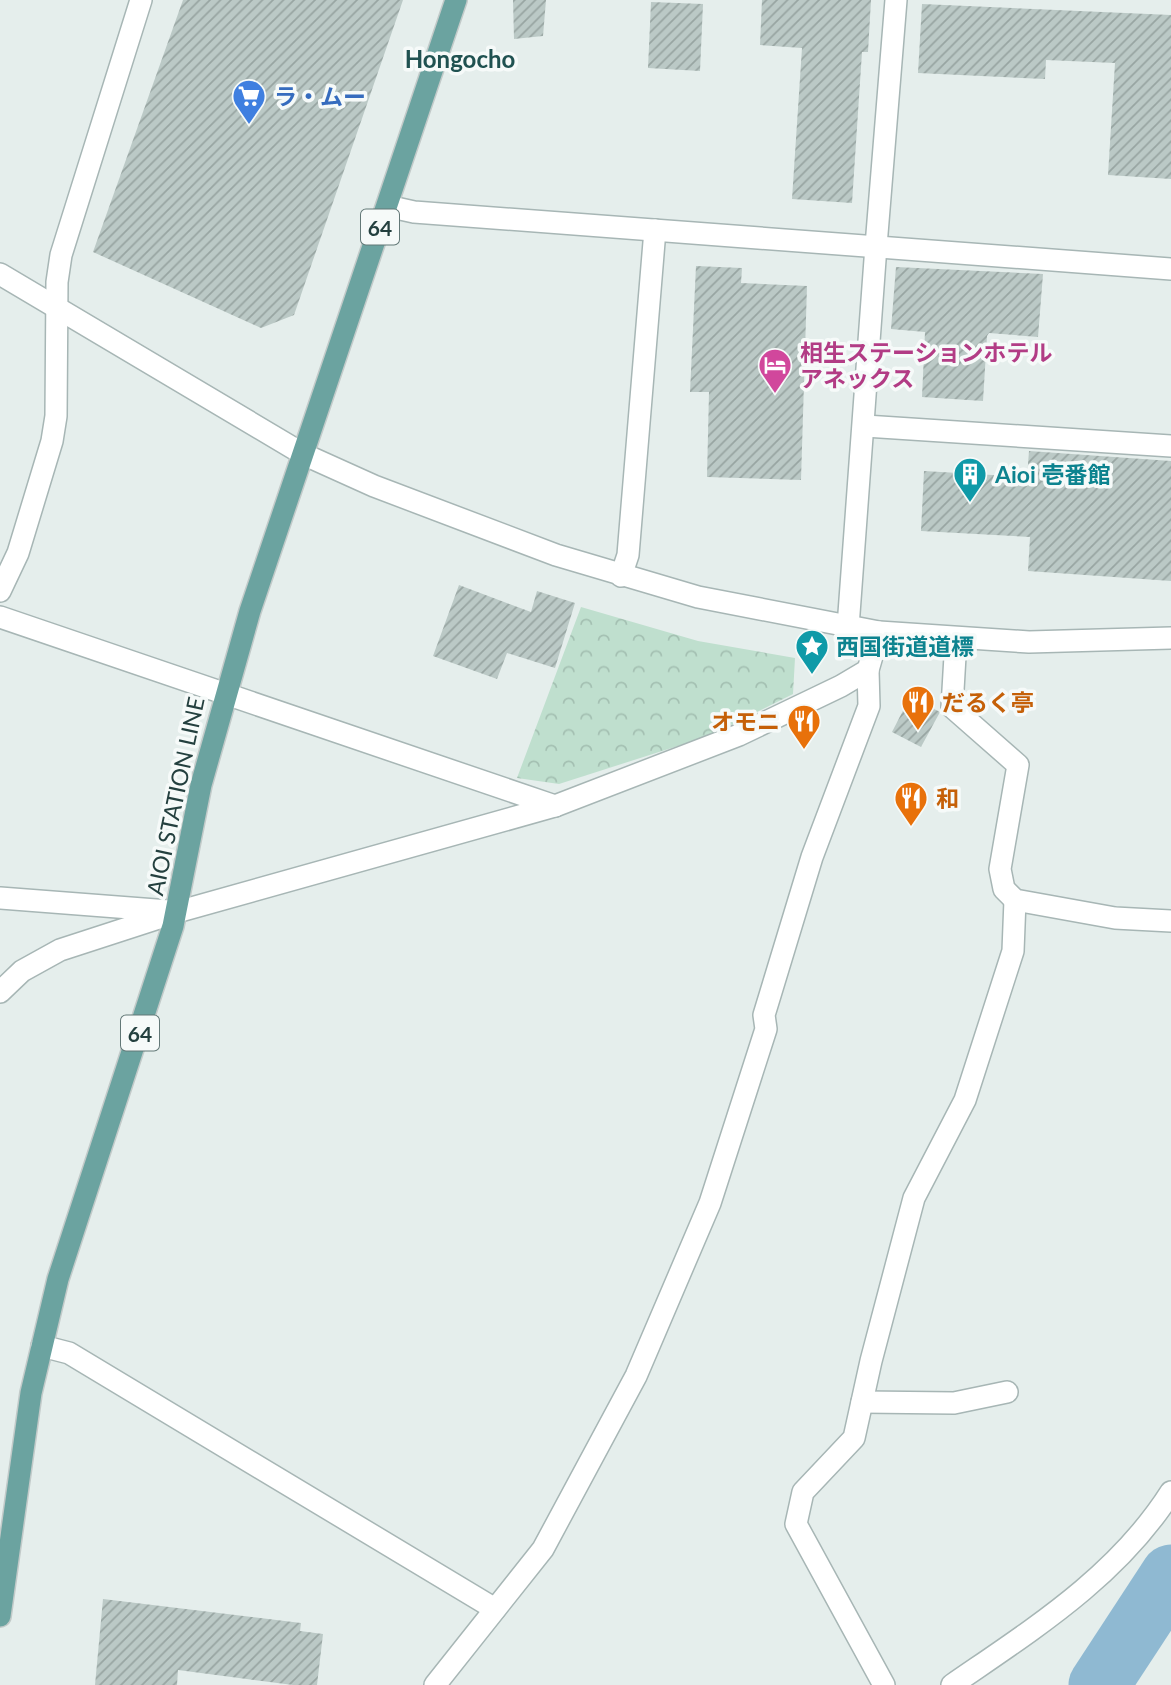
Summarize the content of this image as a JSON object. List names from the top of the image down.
{
  "streets": {
    "main road": ["64", "AIOI STATION LINE"]
  },
  "districts": ["Hongocho"],
  "places": {
    "supermarket": ["ラ・ムー"],
    "hotel": ["相生ステーションホテル アネックス"],
    "building": ["Aioi 壱番館"],
    "place": ["西国街道道標"],
    "restaurant": ["だるく亭", "オモニ", "和"]
  }
}
